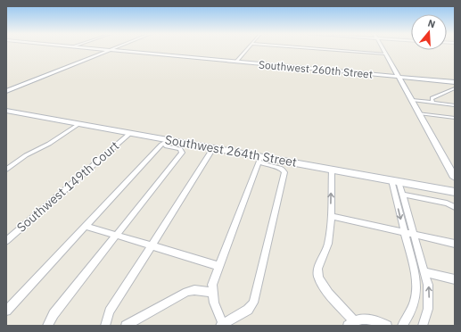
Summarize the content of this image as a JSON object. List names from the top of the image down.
{
  "streets": {
    "street": ["Southwest 260th Street", "Southwest 264th Street", "Southwest 149th Court"]
  },
  "crossings": [
    ["Southwest 264th Street", "Southwest 149th Court"]
  ],
  "north": "top"
}
